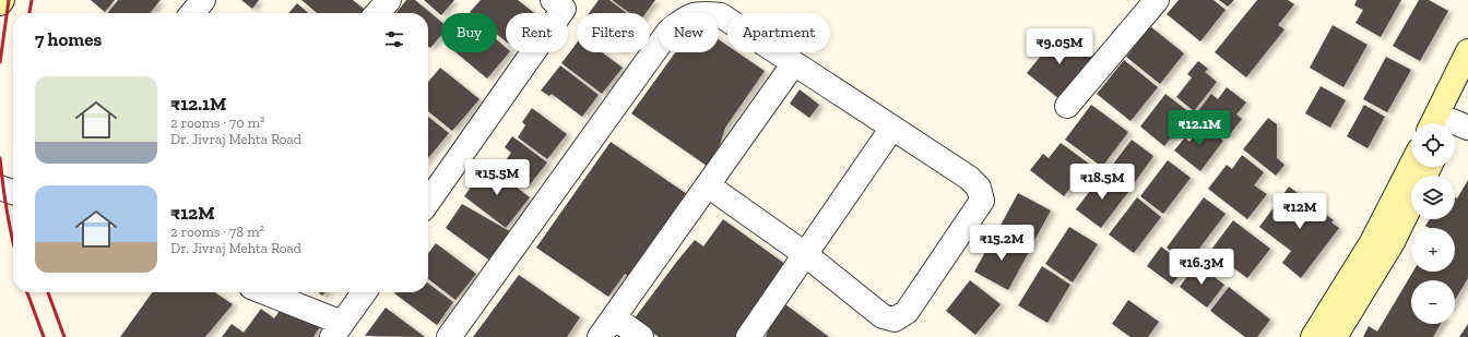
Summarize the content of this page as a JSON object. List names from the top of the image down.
{
  "page": {
    "chip": [
      "Buy",
      "Rent",
      "Filters",
      "New",
      "Apartment"
    ],
    "heading": "7 homes",
    "price": [
      "₹9.05M",
      "₹12.1M",
      "₹15.5M",
      "₹18.5M",
      "₹12M",
      "₹15.2M",
      "₹16.3M"
    ],
    "list": [
      {
        "name": "₹12.1M",
        "note": "2 rooms · 70 m² · Dr. Jivraj Mehta Road"
      },
      {
        "name": "₹12M",
        "note": "2 rooms · 78 m² · Dr. Jivraj Mehta Road"
      }
    ],
    "map_buttons": ["+", "−"]
  }
}
